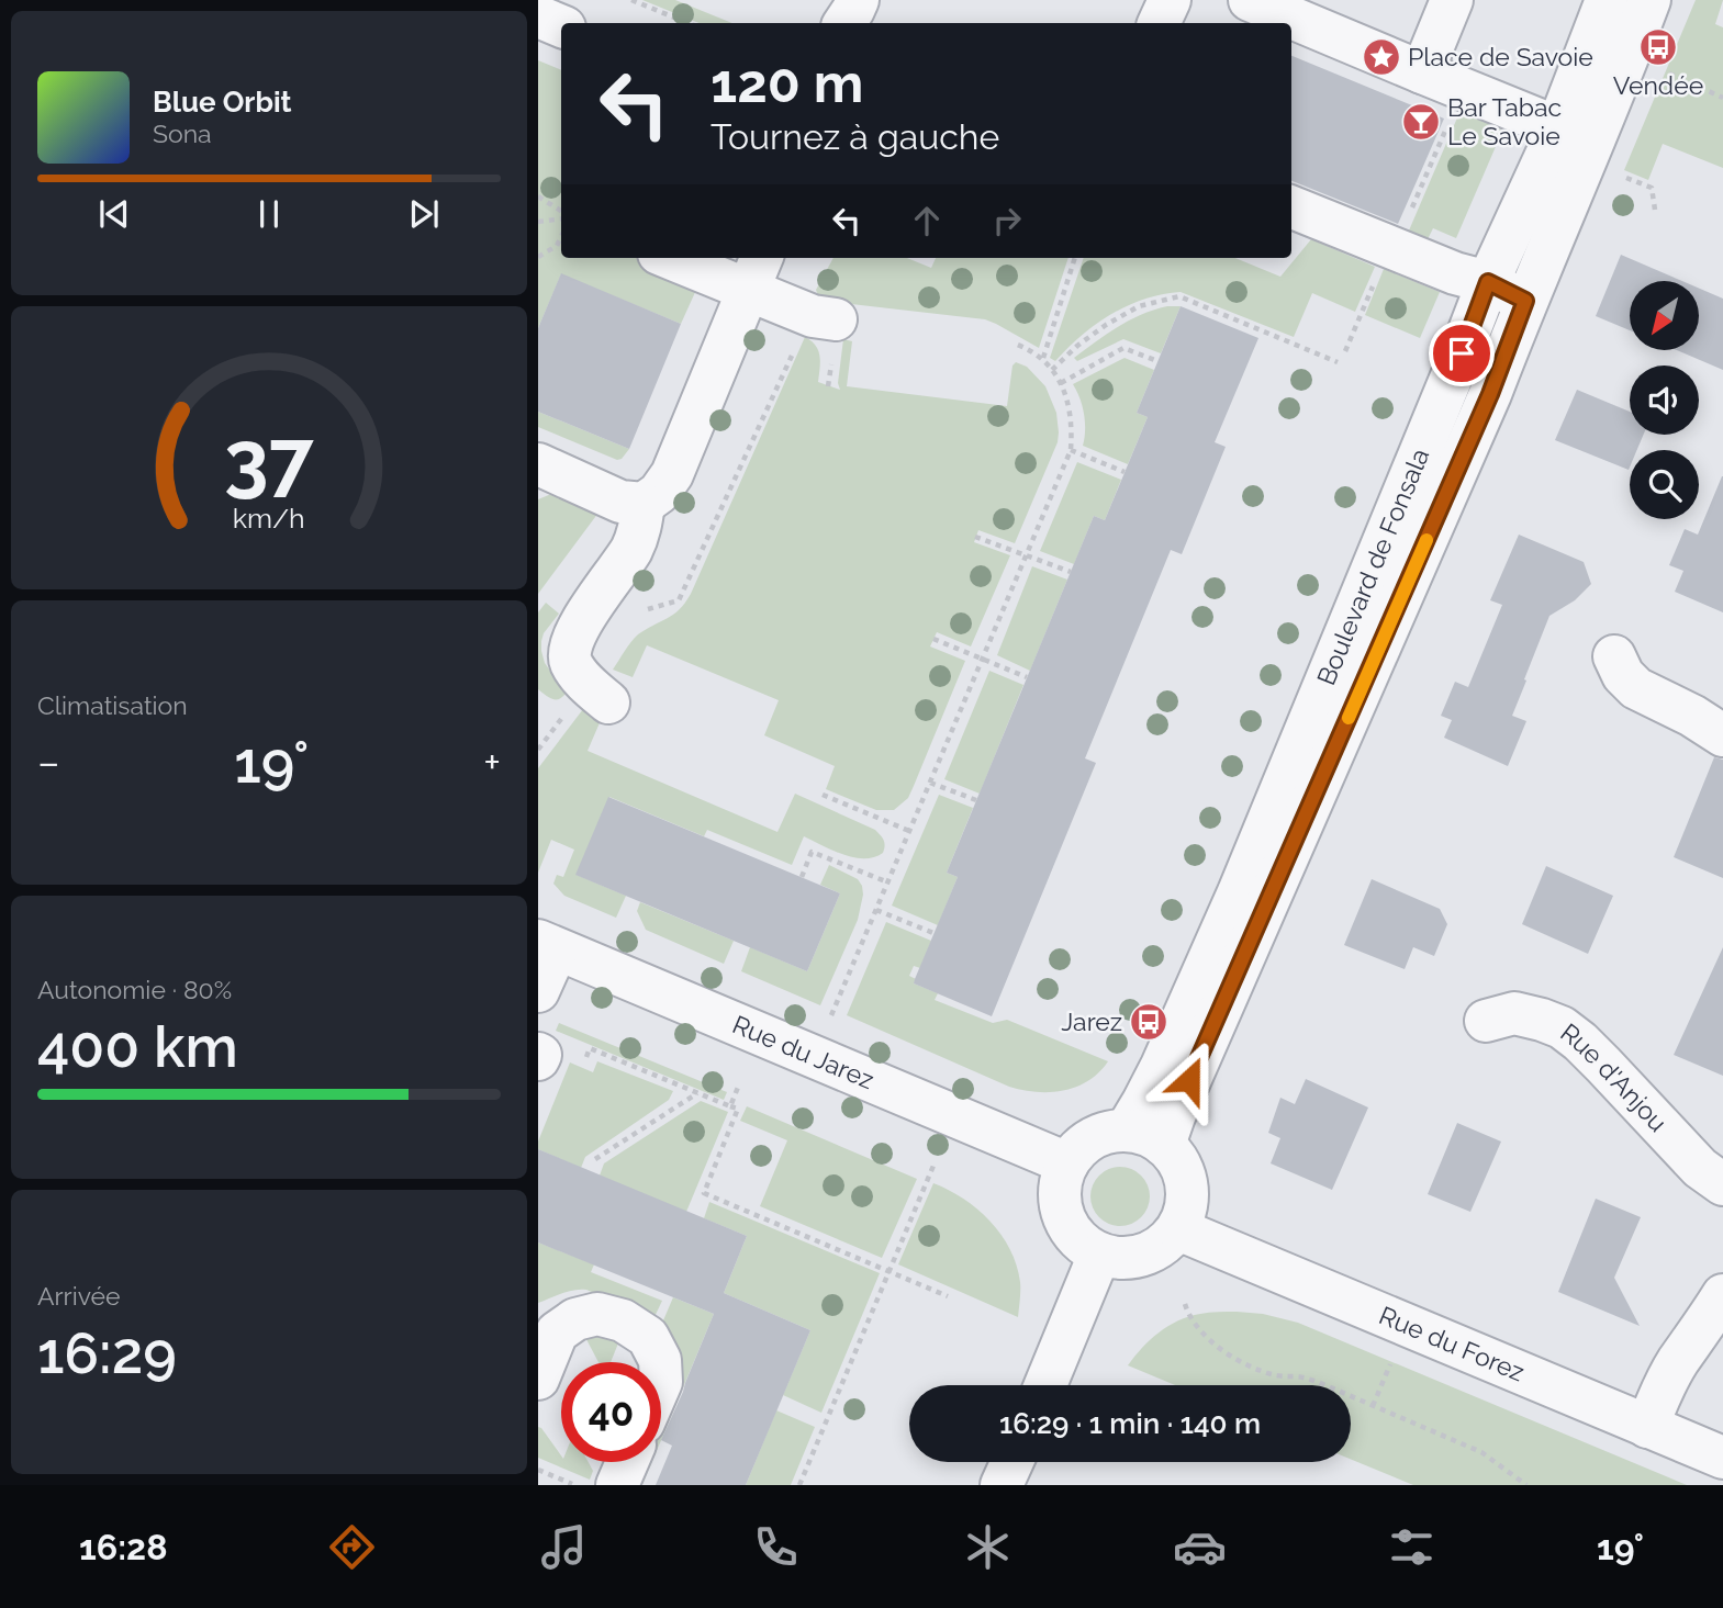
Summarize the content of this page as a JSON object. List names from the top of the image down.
{
  "streets": {
    "street": [
      "Boulevard de Fonsala",
      "Rue du Jarez",
      "Rue d'Anjou",
      "Rue du Forez"
    ]
  },
  "crossings": [
    ["Boulevard de Fonsala", "Rue du Jarez"],
    ["Boulevard de Fonsala", "Rue du Forez"],
    ["Rue du Jarez", "Rue du Forez"]
  ],
  "places": {
    "bus stop": ["Vendée", "Jarez"],
    "place": ["Place de Savoie"],
    "bar": ["Bar Tabac Le Savoie"]
  },
  "north": "bottom left",
  "page": {
    "turn": ["120 m", "Tournez à gauche"],
    "song": ["Blue Orbit", "Sona"],
    "tile": [
      "Climatisation",
      ["Autonomie · 80%", "400 km"],
      ["Arrivée", "16:29"]
    ],
    "heat": ["−", "19°", "+"],
    "limit": "40",
    "trip": "16:29 · 1 min · 140 m",
    "tabs": ["16:28", "19°"],
    "gauge": ["37", "km/h"]
  }
}
